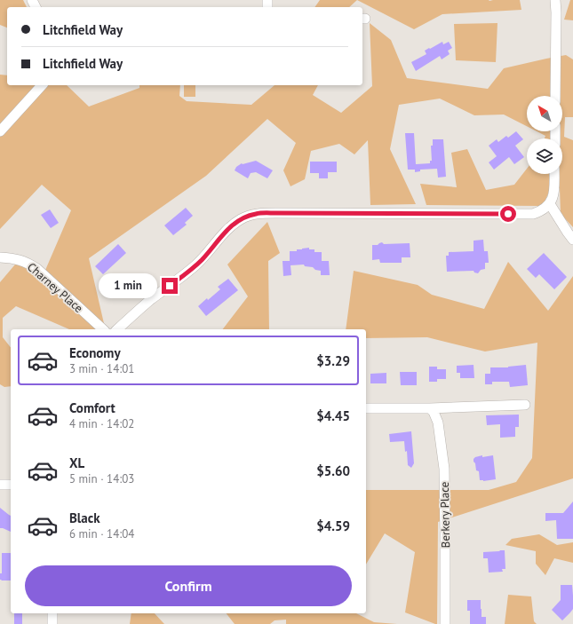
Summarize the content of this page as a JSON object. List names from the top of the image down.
{
  "streets": {
    "street": ["Charney Place", "Berkery Place"]
  },
  "north": "top left",
  "page": {
    "banner": ["Litchfield Way", "Litchfield Way"],
    "bubble": "1 min",
    "list": [
      {
        "name": "Economy",
        "note": "3 min · 14:01",
        "value": "$3.29"
      },
      {
        "name": "Comfort",
        "note": "4 min · 14:02",
        "value": "$4.45"
      },
      {
        "name": "XL",
        "note": "5 min · 14:03",
        "value": "$5.60"
      },
      {
        "name": "Black",
        "note": "6 min · 14:04",
        "value": "$4.59"
      }
    ],
    "buttons": "Confirm"
  }
}
